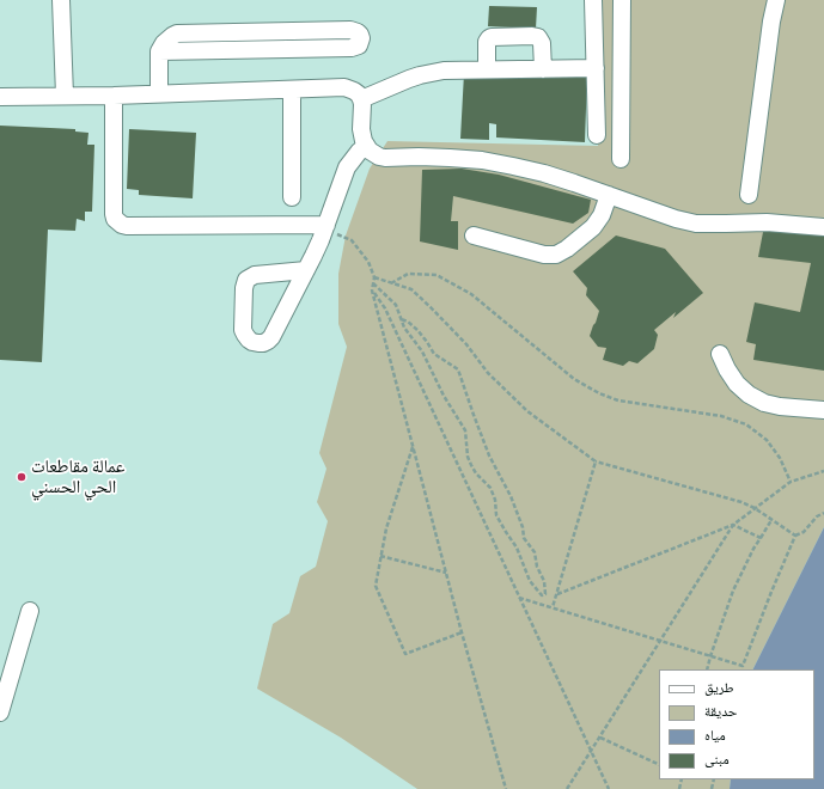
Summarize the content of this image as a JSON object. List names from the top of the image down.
{
  "places": ["عمالة مقاطعات الحي الحسني"],
  "legend": [
    "طريق",
    "حديقة",
    "مياه",
    "مبنى"
  ]
}
